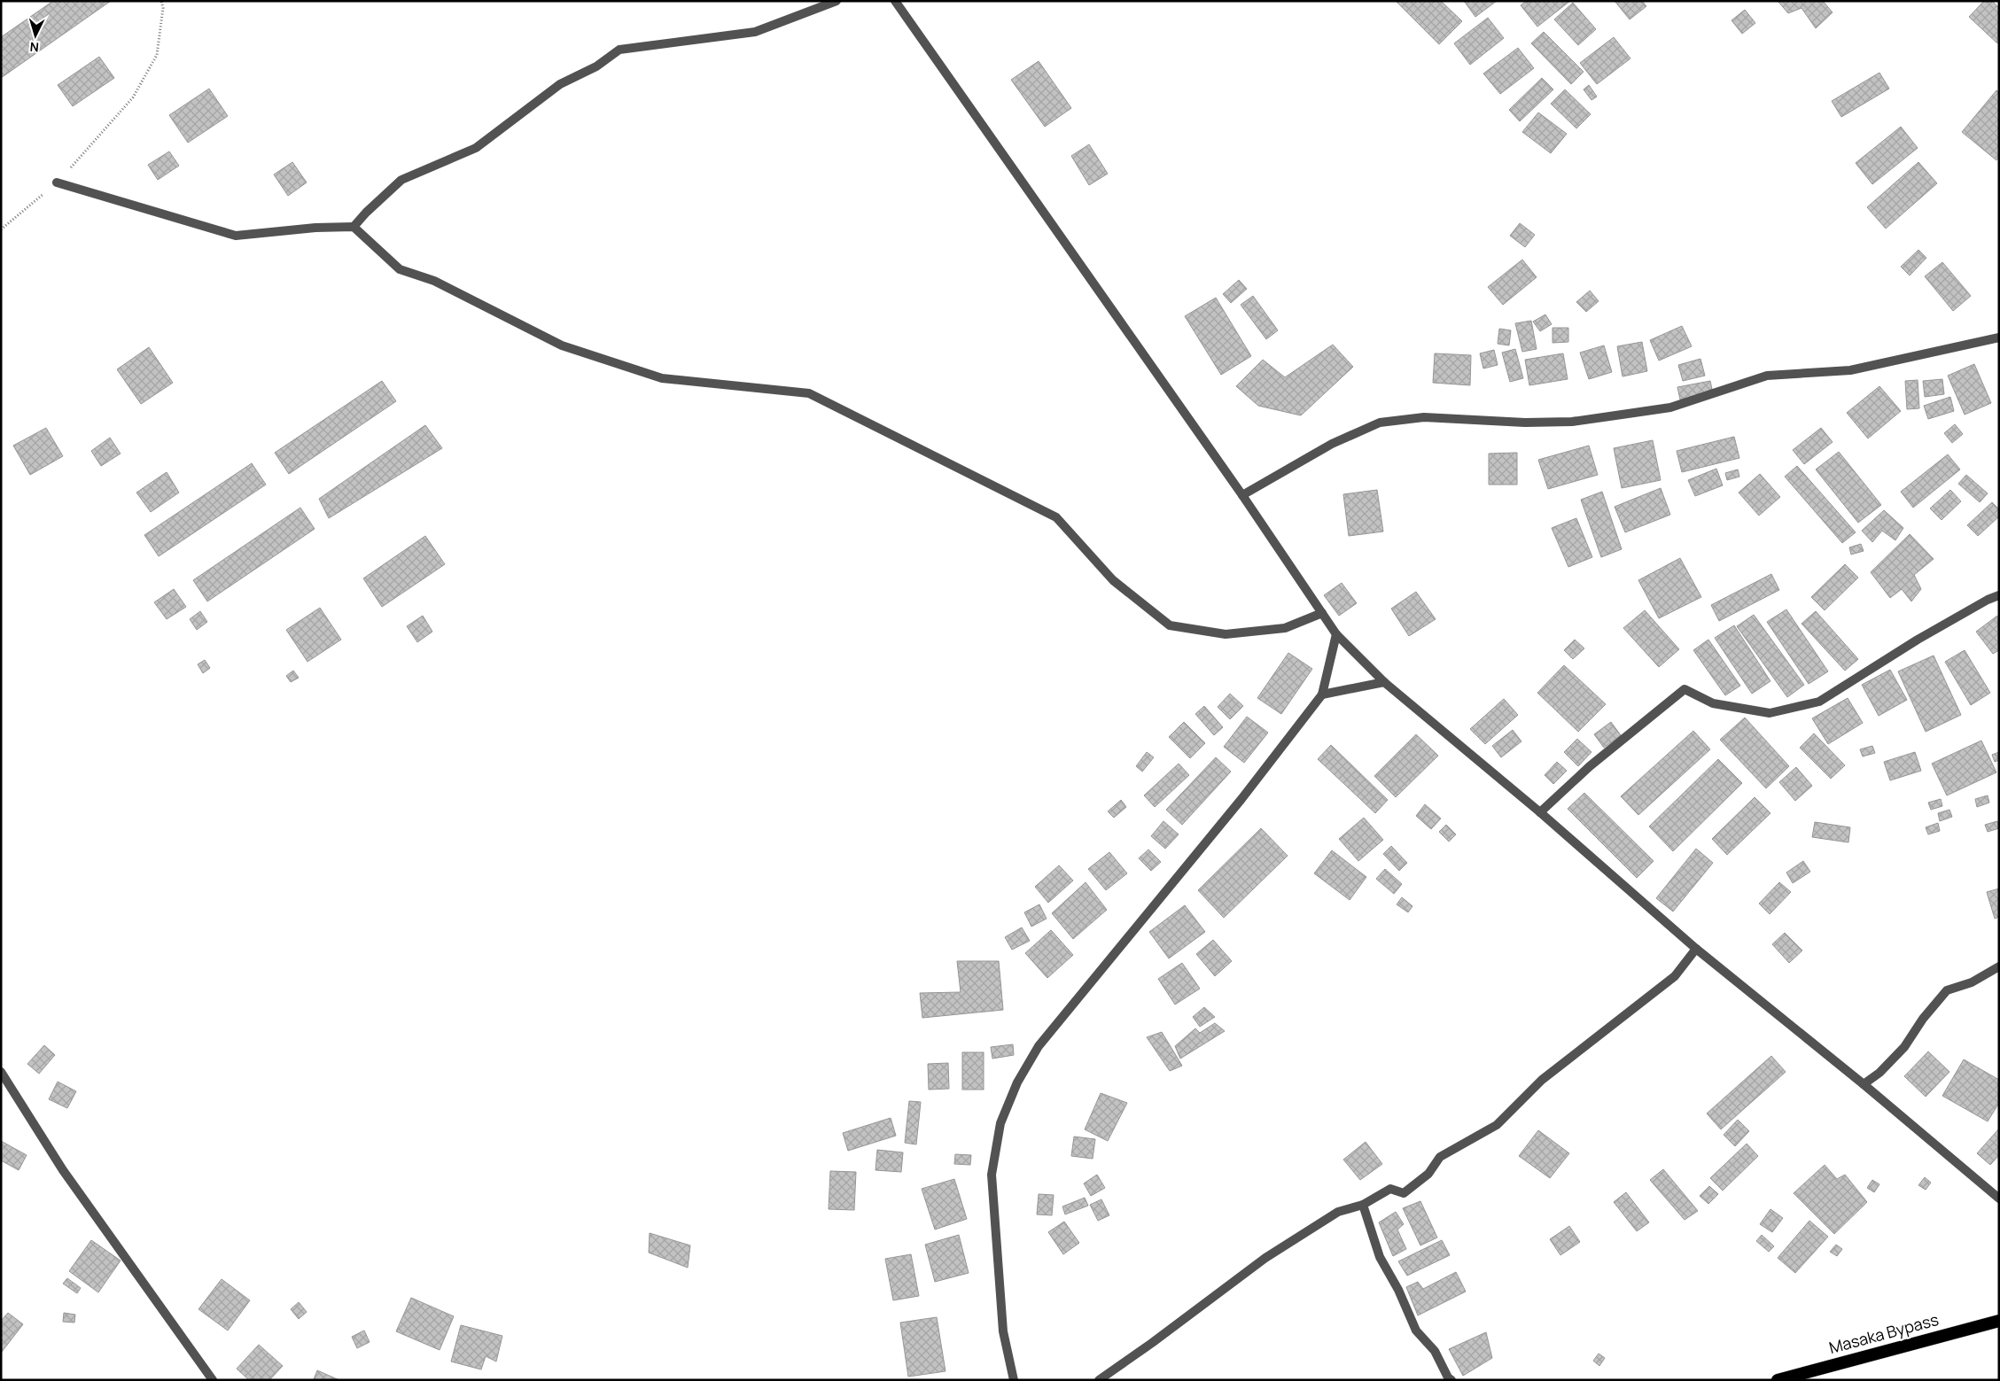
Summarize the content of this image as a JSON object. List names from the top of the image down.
{
  "streets": {
    "highway": ["Masaka Bypass"]
  },
  "north": "bottom"
}
